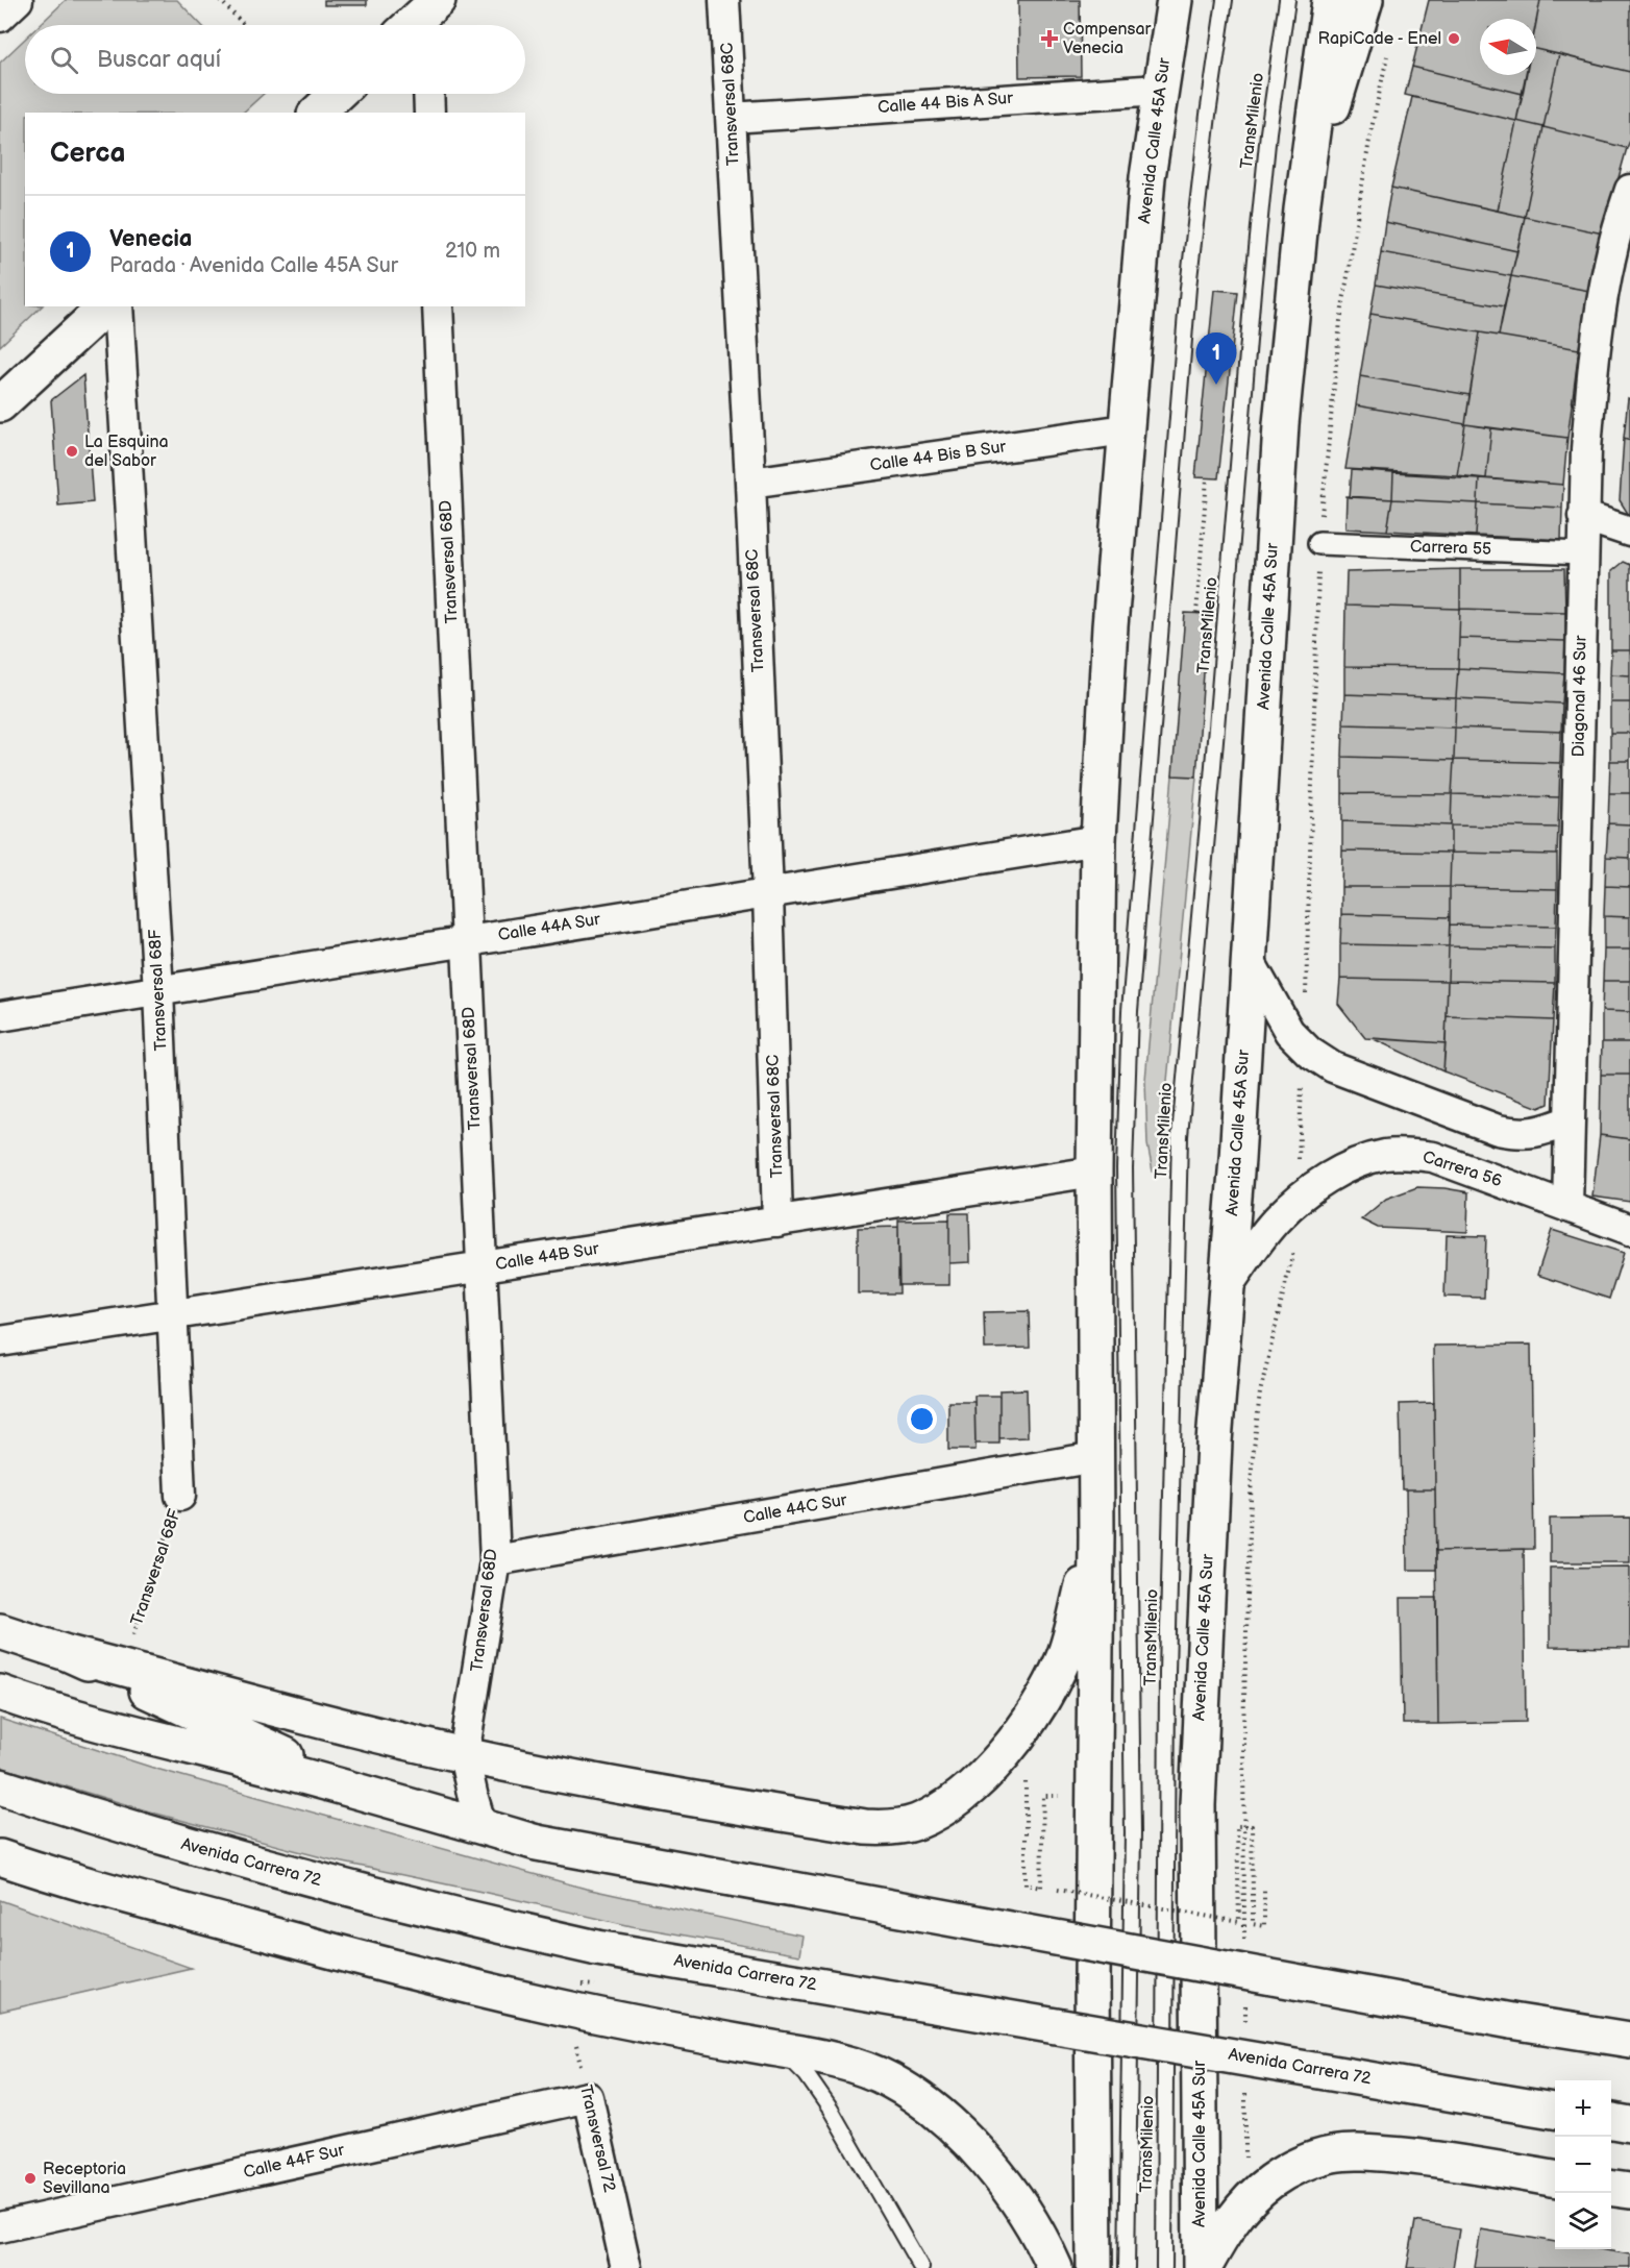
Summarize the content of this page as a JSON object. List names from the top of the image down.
{
  "streets": {
    "main road": ["Avenida Calle 45A Sur", "Avenida Carrera 72"],
    "street": [
      "Calle 44 Bis A Sur",
      "Transversal 68C",
      "Calle 44 Bis B Sur",
      "Carrera 55",
      "Transversal 68D",
      "Diagonal 46 Sur",
      "Calle 44A Sur",
      "Transversal 68F",
      "Carrera 56",
      "Calle 44B Sur",
      "Calle 44C Sur",
      "Transversal 72",
      "Calle 44F Sur"
    ],
    "lane": ["TransMilenio"]
  },
  "crossings": [
    ["Calle 44 Bis A Sur", "Transversal 68C"],
    ["Calle 44 Bis A Sur", "Avenida Calle 45A Sur"],
    ["Transversal 68C", "Calle 44 Bis B Sur"],
    ["Transversal 68C", "Calle 44A Sur"],
    ["Transversal 68C", "Calle 44B Sur"],
    ["Avenida Calle 45A Sur", "Calle 44 Bis B Sur"],
    ["Avenida Calle 45A Sur", "Calle 44A Sur"],
    ["Avenida Calle 45A Sur", "Carrera 56"],
    ["Avenida Calle 45A Sur", "Calle 44B Sur"],
    ["Avenida Calle 45A Sur", "Calle 44C Sur"],
    ["Carrera 55", "Diagonal 46 Sur"],
    ["Transversal 68D", "Calle 44A Sur"],
    ["Transversal 68D", "Calle 44B Sur"],
    ["Transversal 68D", "Calle 44C Sur"],
    ["Diagonal 46 Sur", "Carrera 56"],
    ["Calle 44A Sur", "Transversal 68F"],
    ["Transversal 68F", "Calle 44B Sur"],
    ["Transversal 72", "Calle 44F Sur"]
  ],
  "places": {
    "health": ["Compensar Venecia"],
    "other": ["RapiCade - Enel", "La Esquina del Sabor", "Receptoria Sevillana"]
  },
  "north": "left",
  "page": {
    "search": "Buscar aquí",
    "heading": "Cerca",
    "list": [
      {
        "mark": "1",
        "name": "Venecia",
        "note": "Parada · Avenida Calle 45A Sur",
        "value": "210 m"
      }
    ],
    "pins": "1",
    "map_buttons": ["+", "−"]
  }
}
